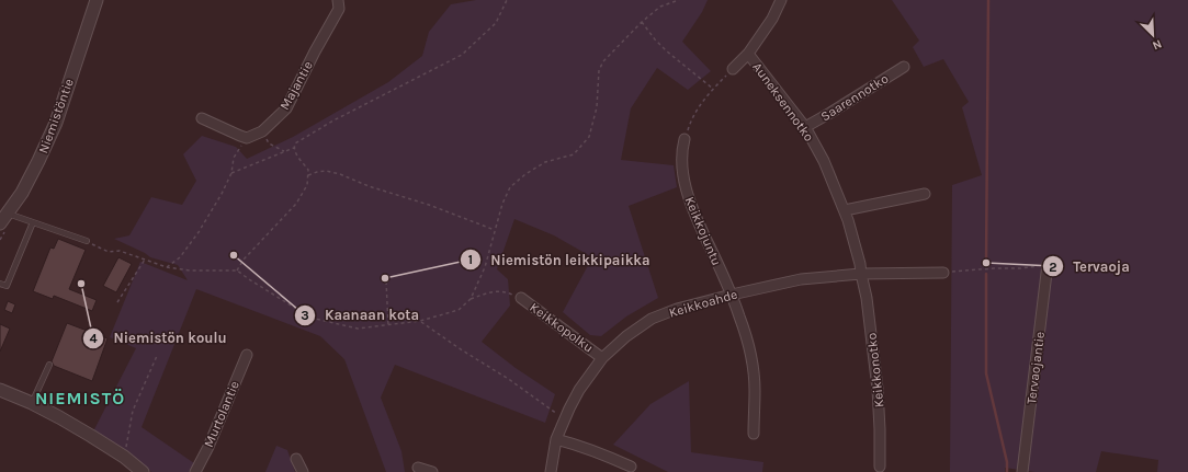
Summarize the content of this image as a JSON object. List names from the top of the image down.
{
  "streets": {
    "street": [
      "Majantie",
      "Saarennotko",
      "Auneksennotko",
      "Niemistöntie",
      "Keikkojuntu",
      "Keikkoahde",
      "Keikkopolku",
      "Tervaojantie",
      "Keikkonotko",
      "Murtolantie"
    ]
  },
  "crossings": [
    ["Saarennotko", "Auneksennotko"],
    ["Auneksennotko", "Keikkoahde"],
    ["Auneksennotko", "Keikkonotko"],
    ["Keikkojuntu", "Keikkoahde"],
    ["Keikkoahde", "Keikkopolku"],
    ["Keikkoahde", "Keikkonotko"]
  ],
  "districts": ["NIEMISTÖ"],
  "places": [
    "Kaanaan kota",
    "Tervaoja",
    "Niemistön leikkipaikka",
    "Niemistön koulu"
  ],
  "north": "bottom right"
}
